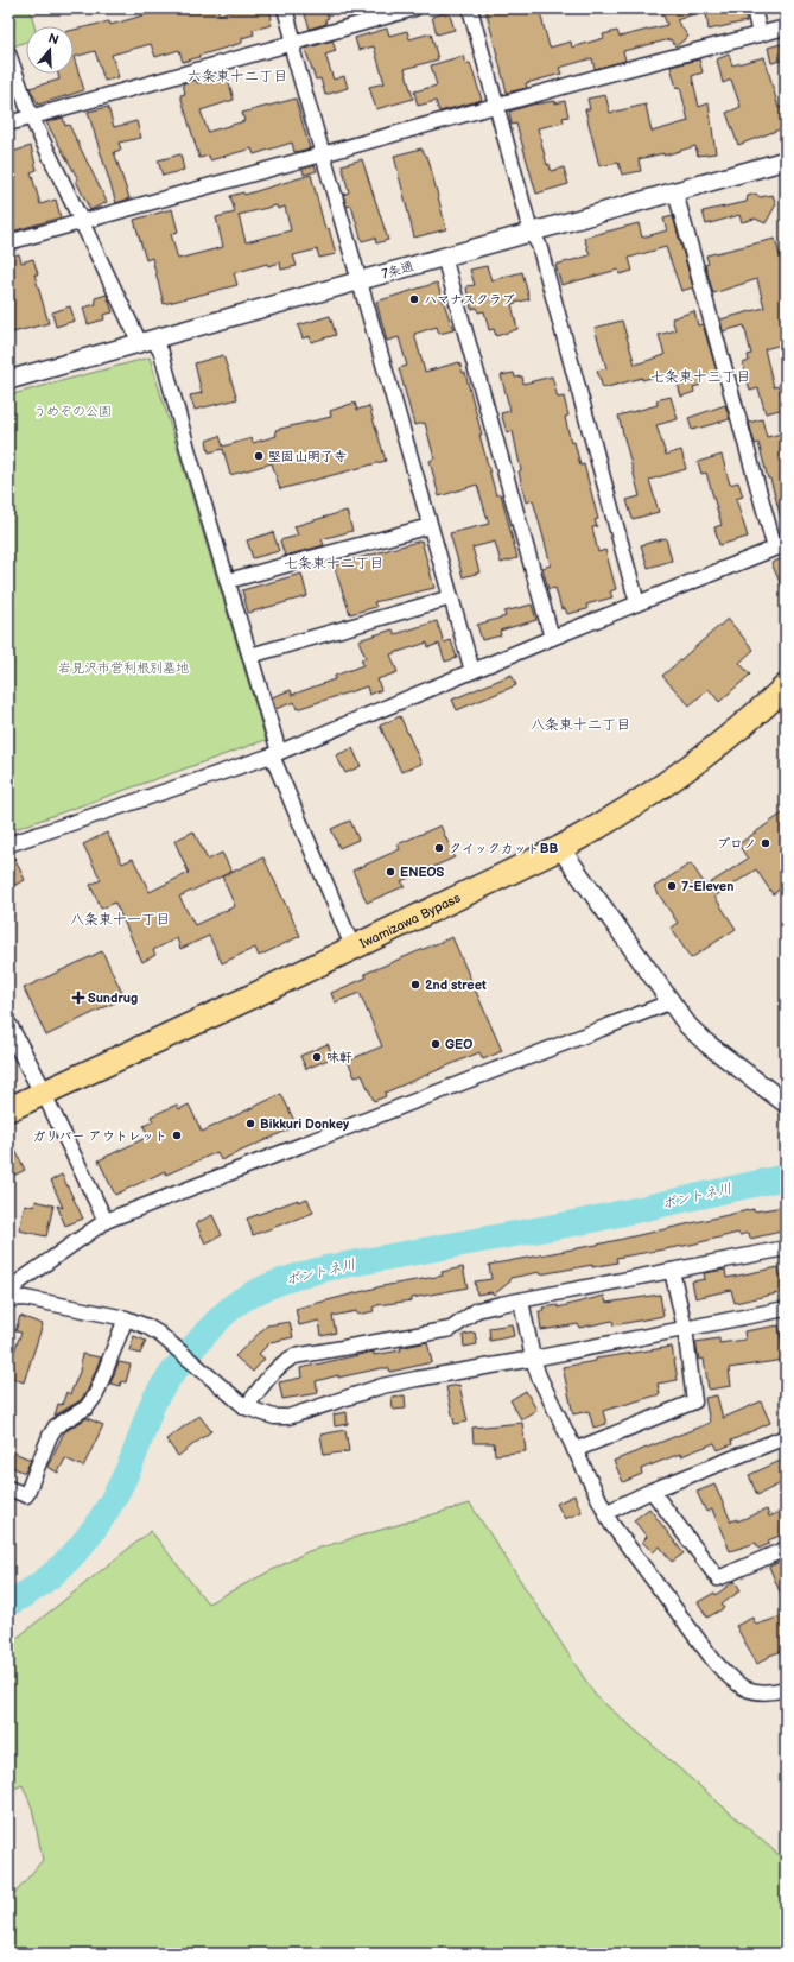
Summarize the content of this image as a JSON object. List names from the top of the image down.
{
  "streets": {
    "highway": ["Iwamizawa Bypass"],
    "street": ["7条通"]
  },
  "districts": [
    "六条東十二丁目",
    "七条東十三丁目",
    "七条東十二丁目",
    "八条東十二丁目",
    "八条東十一丁目"
  ],
  "water": ["ポントネ川"],
  "parks": ["うめぞの公園", "岩見沢市営利根別墓地"],
  "places": {
    "other": [
      "ハマナスクラブ",
      "堅固山明了寺",
      "プロノ",
      "クイックカットBB",
      "ENEOS",
      "7-Eleven",
      "2nd street",
      "GEO",
      "味軒",
      "Bikkuri Donkey",
      "ガリバー アウトレット"
    ],
    "health": ["Sundrug"]
  },
  "north": "top"
}
